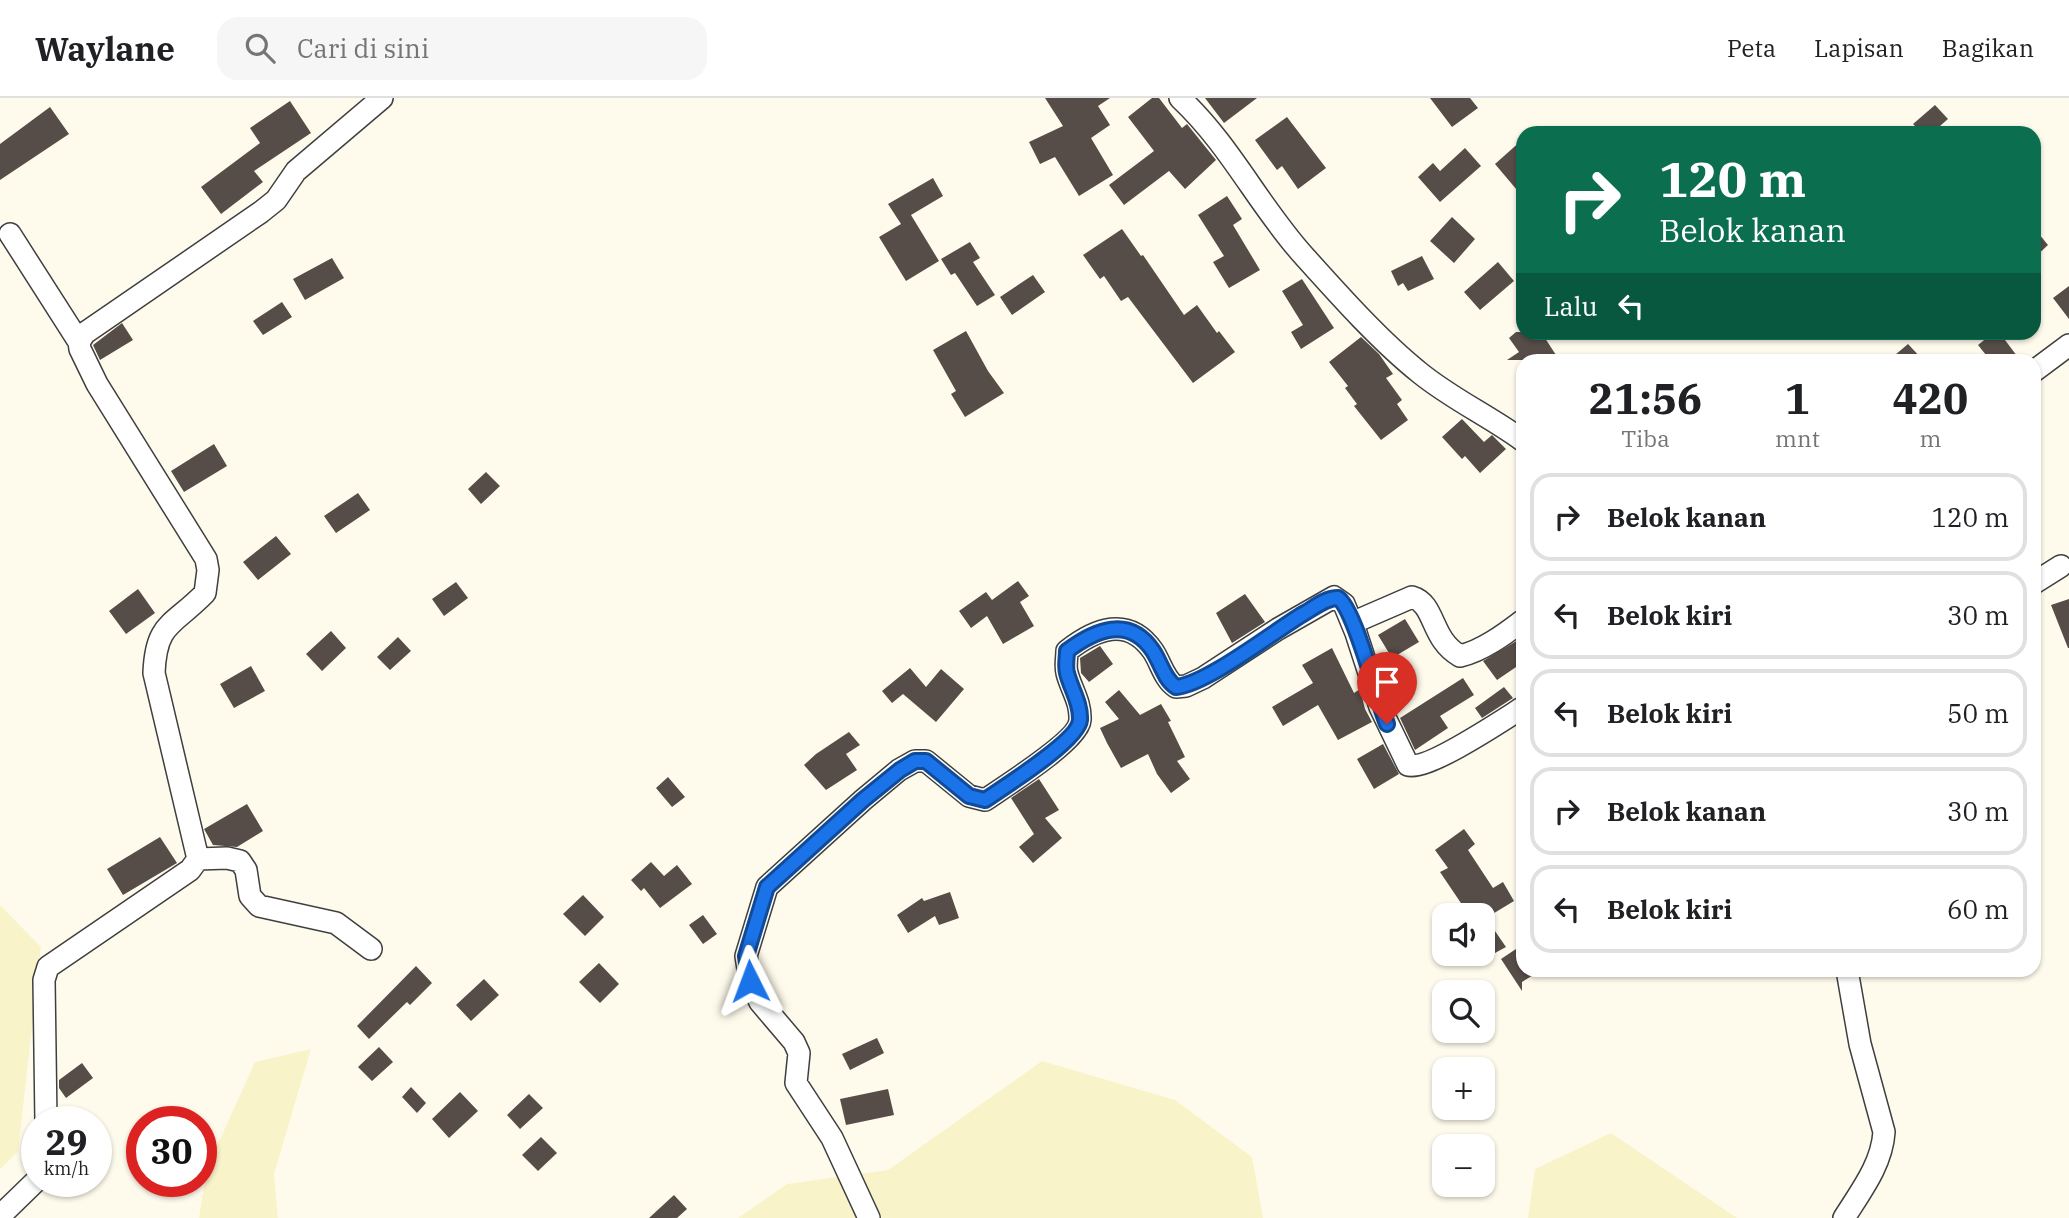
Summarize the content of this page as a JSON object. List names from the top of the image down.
{
  "page": {
    "header": "Waylane",
    "search": "Cari di sini",
    "nav": ["Peta", "Lapisan", "Bagikan"],
    "turn": ["120 m", "Belok kanan"],
    "then": "Lalu",
    "eta": [
      "21:56",
      "Tiba",
      "1",
      "mnt",
      "420",
      "m"
    ],
    "list": [
      {
        "name": "Belok kanan",
        "value": "120 m"
      },
      {
        "name": "Belok kiri",
        "value": "30 m"
      },
      {
        "name": "Belok kiri",
        "value": "50 m"
      },
      {
        "name": "Belok kanan",
        "value": "30 m"
      },
      {
        "name": "Belok kiri",
        "value": "60 m"
      }
    ],
    "map_buttons": ["+", "−"],
    "speed": "29 km/h",
    "limit": "30"
  }
}
